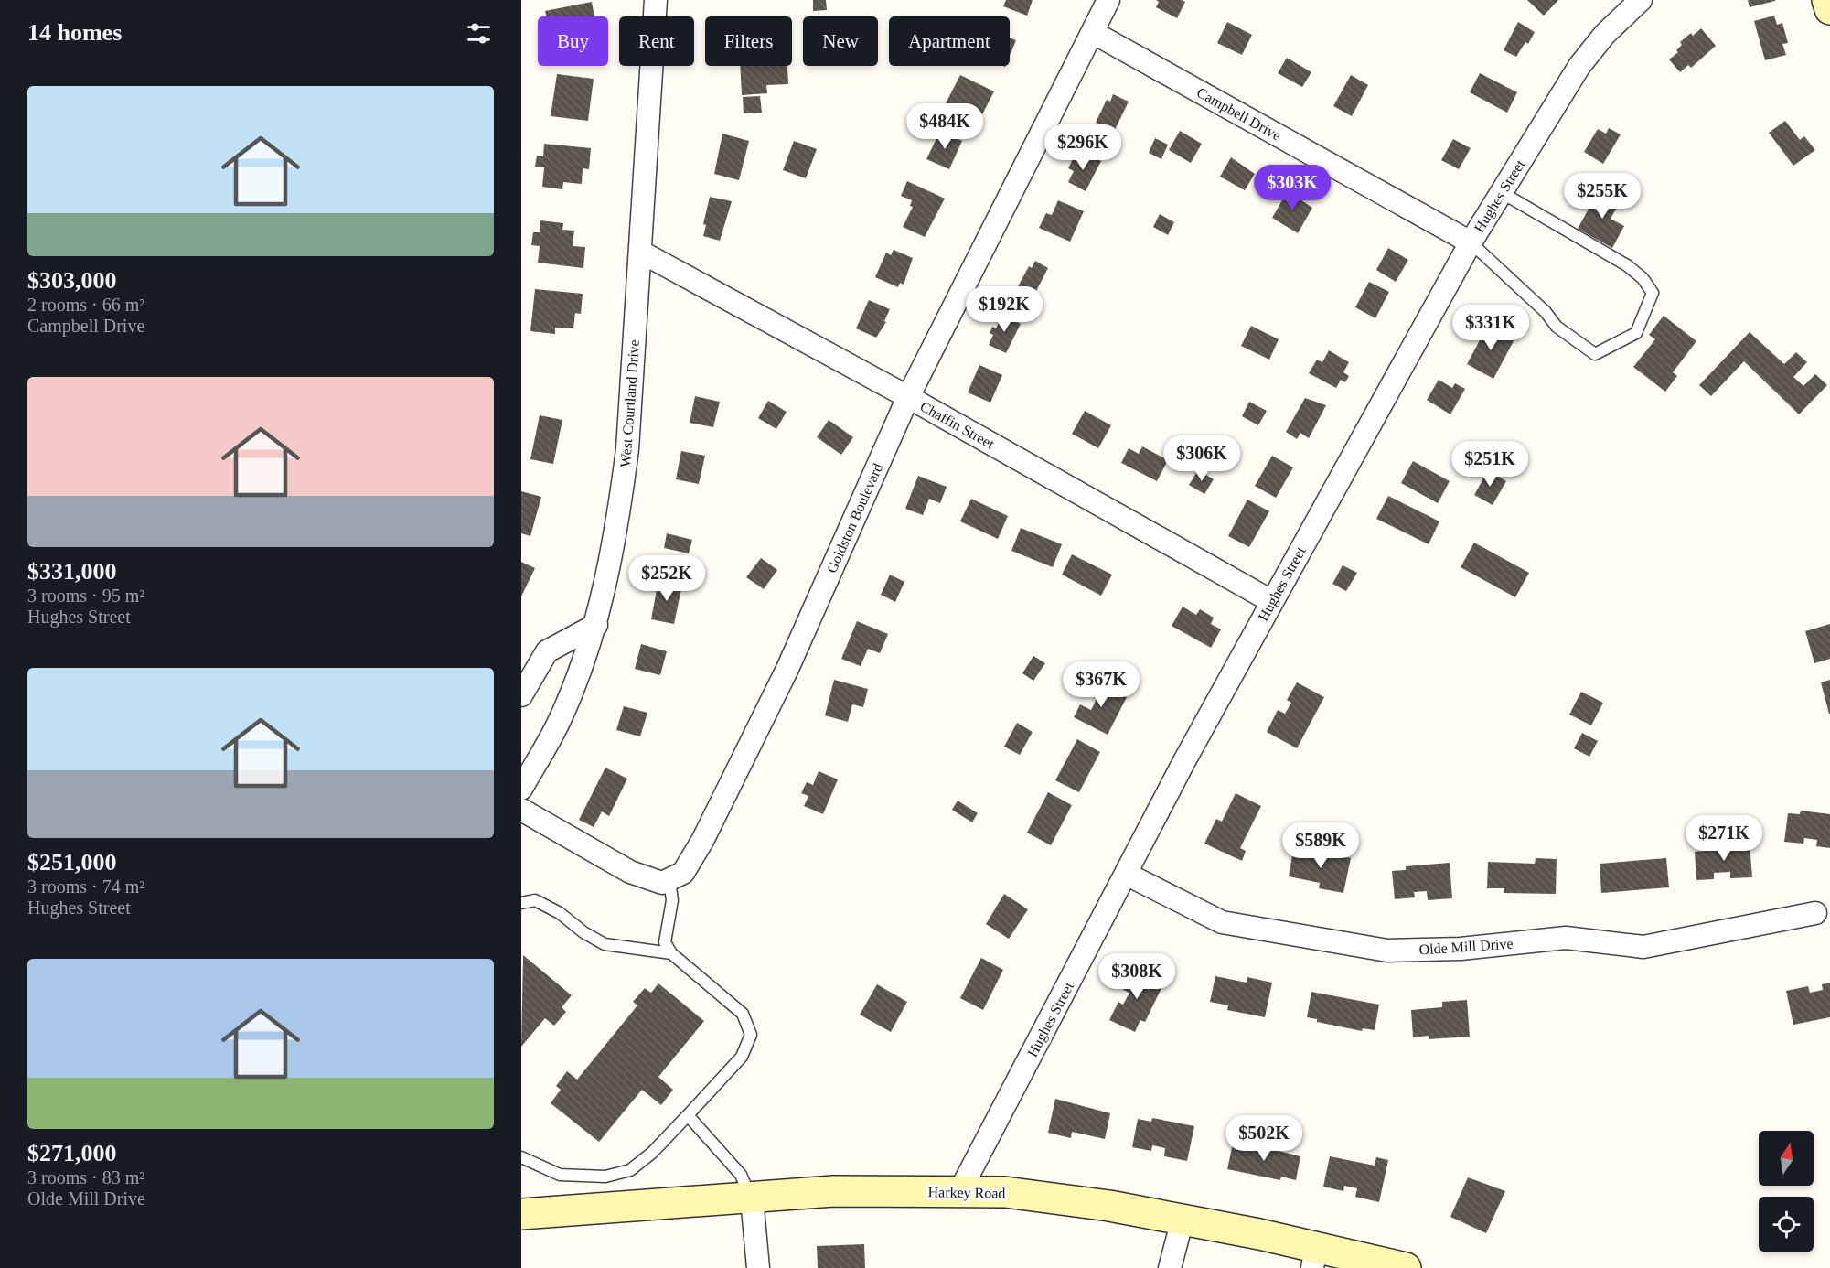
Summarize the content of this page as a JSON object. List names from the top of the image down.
{
  "streets": {
    "street": [
      "Campbell Drive",
      "Hughes Street",
      "West Courtland Drive",
      "Chaffin Street",
      "Goldston Boulevard",
      "Olde Mill Drive",
      "Harkey Road"
    ]
  },
  "crossings": [
    ["Campbell Drive", "Hughes Street"],
    ["Campbell Drive", "Goldston Boulevard"],
    ["Hughes Street", "Chaffin Street"],
    ["Hughes Street", "Olde Mill Drive"],
    ["Hughes Street", "Harkey Road"],
    ["West Courtland Drive", "Chaffin Street"],
    ["Chaffin Street", "Goldston Boulevard"]
  ],
  "north": "top",
  "page": {
    "heading": "14 homes",
    "chip": [
      "Buy",
      "Rent",
      "Filters",
      "New",
      "Apartment"
    ],
    "list": [
      {
        "name": "$303,000",
        "note": "2 rooms · 66 m² · Campbell Drive"
      },
      {
        "name": "$331,000",
        "note": "3 rooms · 95 m² · Hughes Street"
      },
      {
        "name": "$251,000",
        "note": "3 rooms · 74 m² · Hughes Street"
      },
      {
        "name": "$271,000",
        "note": "3 rooms · 83 m² · Olde Mill Drive"
      }
    ],
    "price": [
      "$484K",
      "$296K",
      "$303K",
      "$255K",
      "$192K",
      "$331K",
      "$306K",
      "$251K",
      "$252K",
      "$367K",
      "$271K",
      "$589K",
      "$308K",
      "$502K"
    ]
  }
}
